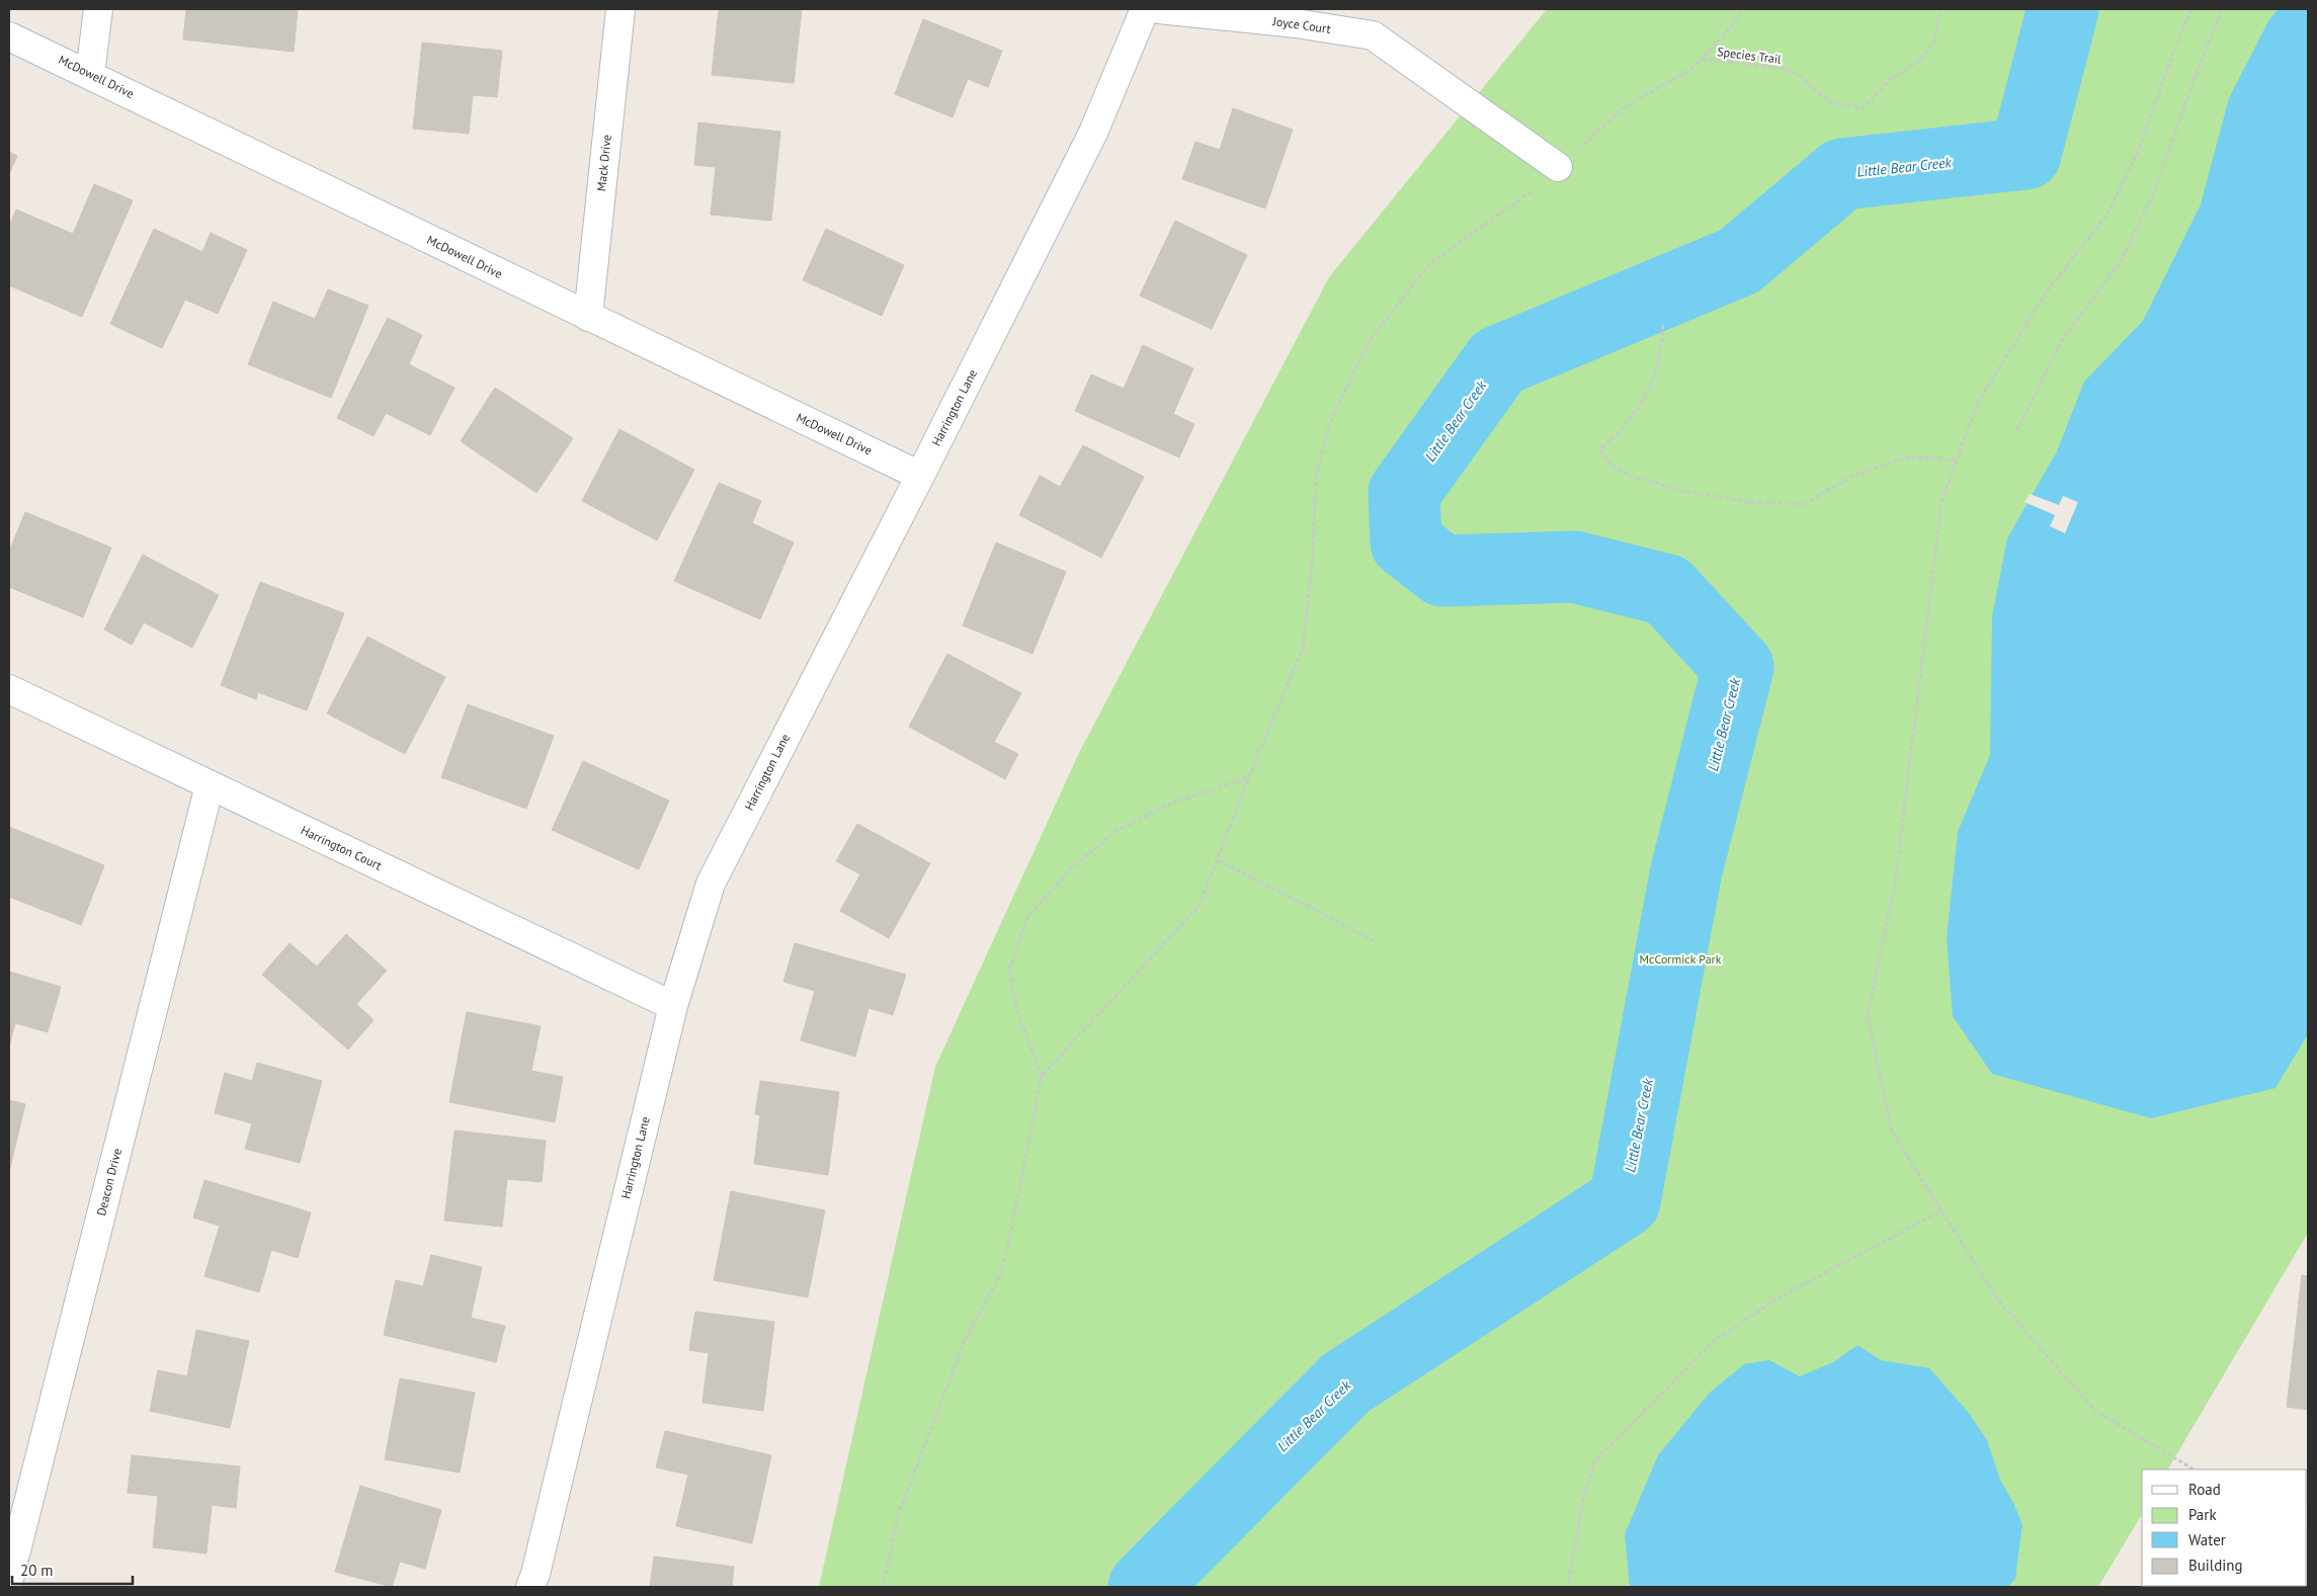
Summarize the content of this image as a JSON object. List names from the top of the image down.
{
  "streets": {
    "street": [
      "Joyce Court",
      "McDowell Drive",
      "Mack Drive",
      "Harrington Lane",
      "Harrington Court",
      "Deacon Drive"
    ],
    "path": ["Species Trail"]
  },
  "crossings": [
    ["McDowell Drive", "Mack Drive"],
    ["McDowell Drive", "Harrington Lane"],
    ["Harrington Lane", "Harrington Court"],
    ["Harrington Court", "Deacon Drive"]
  ],
  "water": ["Little Bear Creek"],
  "parks": ["McCormick Park"],
  "legend": [
    "Road",
    "Park",
    "Water",
    "Building"
  ],
  "scale_bar": "20 m"
}
